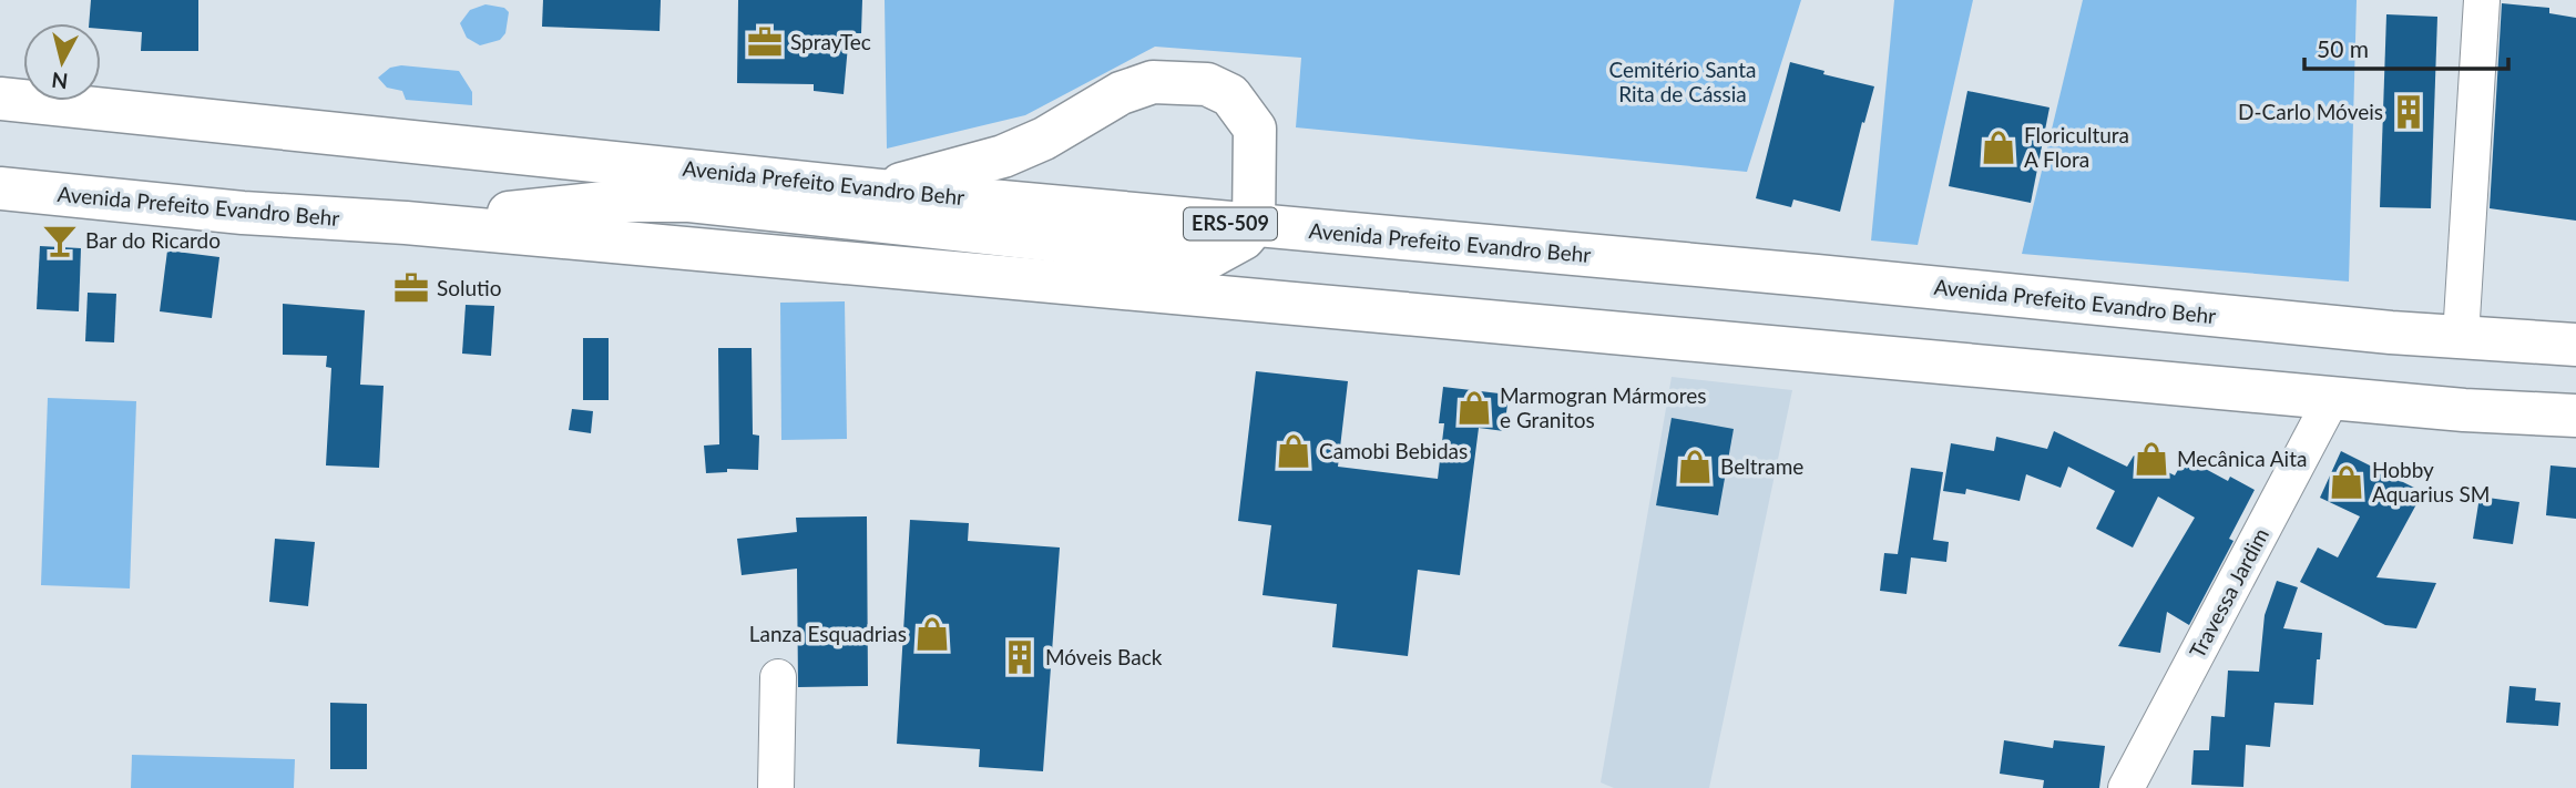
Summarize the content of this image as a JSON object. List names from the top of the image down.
{
  "streets": {
    "highway": ["Avenida Prefeito Evandro Behr", "ERS-509"],
    "street": ["Travessa Jardim"]
  },
  "crossings": [
    ["Avenida Prefeito Evandro Behr", "Travessa Jardim"]
  ],
  "parks": ["Cemitério Santa Rita de Cássia"],
  "places": {
    "office": ["SprayTec", "Solutio"],
    "building": ["D-Carlo Móveis", "Móveis Back"],
    "shop": [
      "Floricultura A Flora",
      "Marmogran Mármores e Granitos",
      "Camobi Bebidas",
      "Mecânica Aita",
      "Beltrame",
      "Hobby Aquarius SM",
      "Lanza Esquadrias"
    ],
    "bar": ["Bar do Ricardo"]
  },
  "scale_bar": "50 m",
  "north": "bottom"
}
